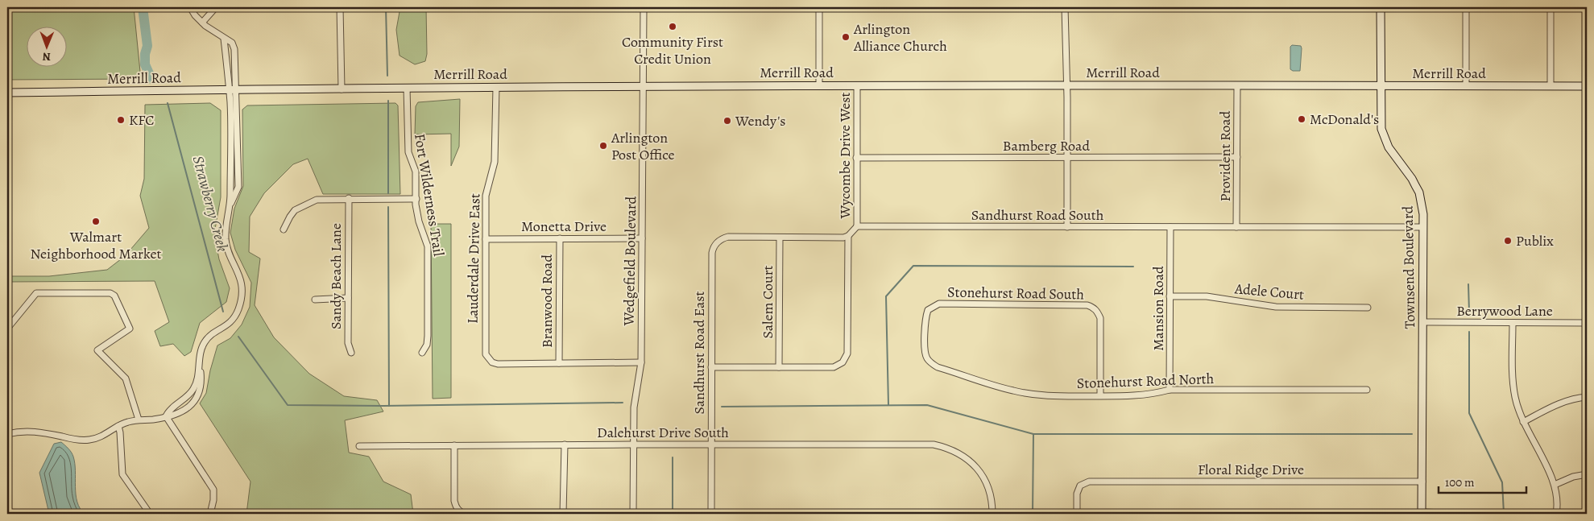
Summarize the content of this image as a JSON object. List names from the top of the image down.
{
  "streets": {
    "main road": ["Merrill Road", "Townsend Boulevard"],
    "street": [
      "Bamberg Road",
      "Wycombe Drive West",
      "Provident Road",
      "Fort Wilderness Trail",
      "Sandhurst Road South",
      "Monetta Drive",
      "Lauderdale Drive East",
      "Wedgefield Boulevard",
      "Sandy Beach Lane",
      "Adele Court",
      "Stonehurst Road South",
      "Branwood Road",
      "Salem Court",
      "Mansion Road",
      "Berrywood Lane",
      "Sandhurst Road East",
      "Stonehurst Road North",
      "Dalehurst Drive South",
      "Floral Ridge Drive"
    ]
  },
  "crossings": [
    ["Merrill Road", "Wycombe Drive West"],
    ["Merrill Road", "Provident Road"],
    ["Merrill Road", "Fort Wilderness Trail"],
    ["Merrill Road", "Lauderdale Drive East"],
    ["Merrill Road", "Wedgefield Boulevard"],
    ["Merrill Road", "Townsend Boulevard"],
    ["Bamberg Road", "Wycombe Drive West"],
    ["Bamberg Road", "Provident Road"],
    ["Wycombe Drive West", "Sandhurst Road South"],
    ["Wycombe Drive West", "Salem Court"],
    ["Provident Road", "Sandhurst Road South"],
    ["Sandhurst Road South", "Townsend Boulevard"],
    ["Sandhurst Road South", "Mansion Road"],
    ["Monetta Drive", "Lauderdale Drive East"],
    ["Monetta Drive", "Wedgefield Boulevard"],
    ["Monetta Drive", "Branwood Road"],
    ["Lauderdale Drive East", "Branwood Road"],
    ["Wedgefield Boulevard", "Dalehurst Drive South"],
    ["Townsend Boulevard", "Berrywood Lane"],
    ["Townsend Boulevard", "Floral Ridge Drive"],
    ["Adele Court", "Mansion Road"],
    ["Stonehurst Road South", "Stonehurst Road North"],
    ["Salem Court", "Sandhurst Road East"],
    ["Mansion Road", "Stonehurst Road North"],
    ["Sandhurst Road East", "Dalehurst Drive South"]
  ],
  "water": ["Strawberry Creek"],
  "places": [
    "Community First Credit Union",
    "Arlington Alliance Church",
    "McDonald's",
    "KFC",
    "Wendy's",
    "Arlington Post Office",
    "Walmart Neighborhood Market",
    "Publix"
  ],
  "scale_bar": "100 m",
  "north": "bottom"
}
